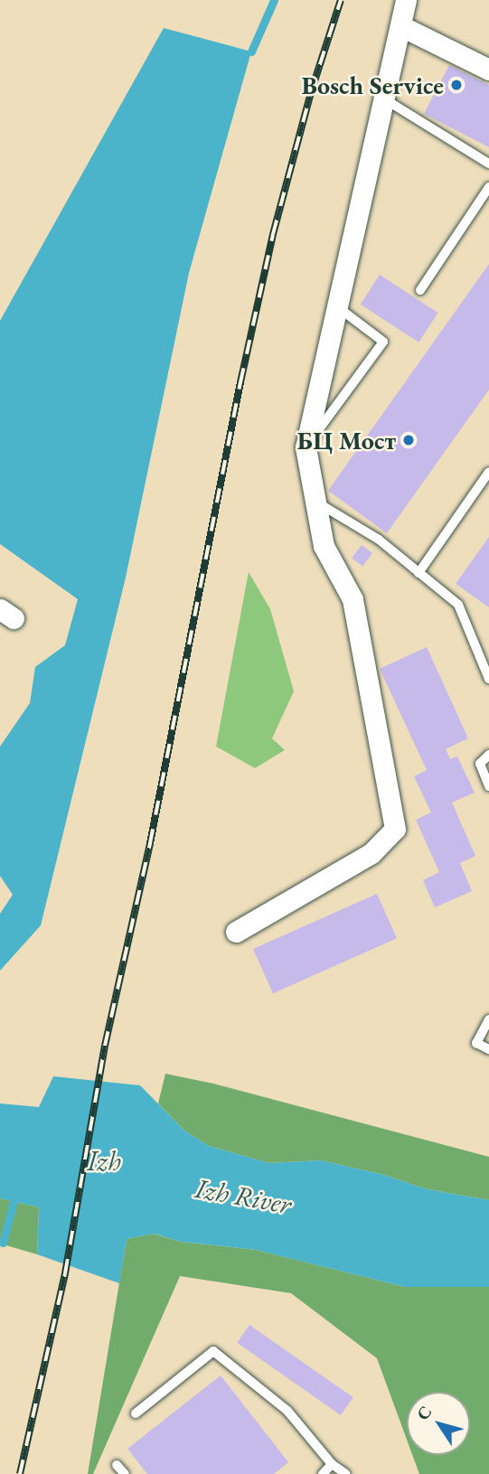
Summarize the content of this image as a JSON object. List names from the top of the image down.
{
  "water": ["Izh", "Izh River"],
  "places": ["Bosch Service", "БЦ Мост"],
  "north": "top left"
}
